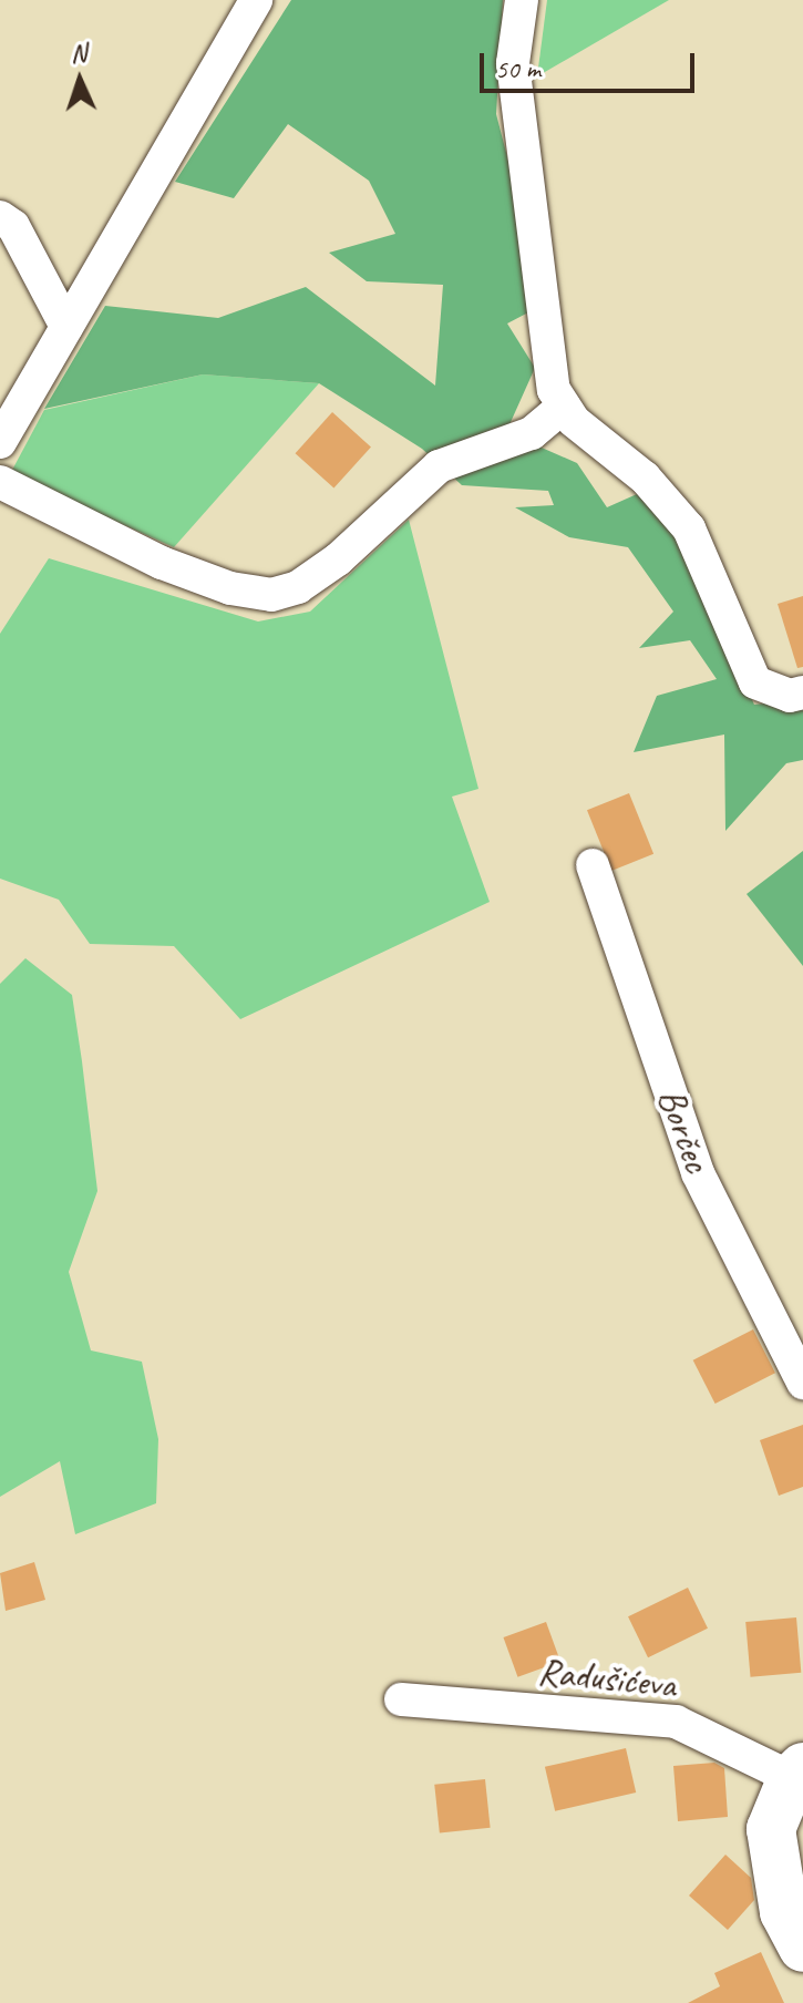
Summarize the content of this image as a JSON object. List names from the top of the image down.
{
  "streets": {
    "street": ["Borčec", "Radušićeva"]
  },
  "scale_bar": "50 m",
  "north": "top"
}
